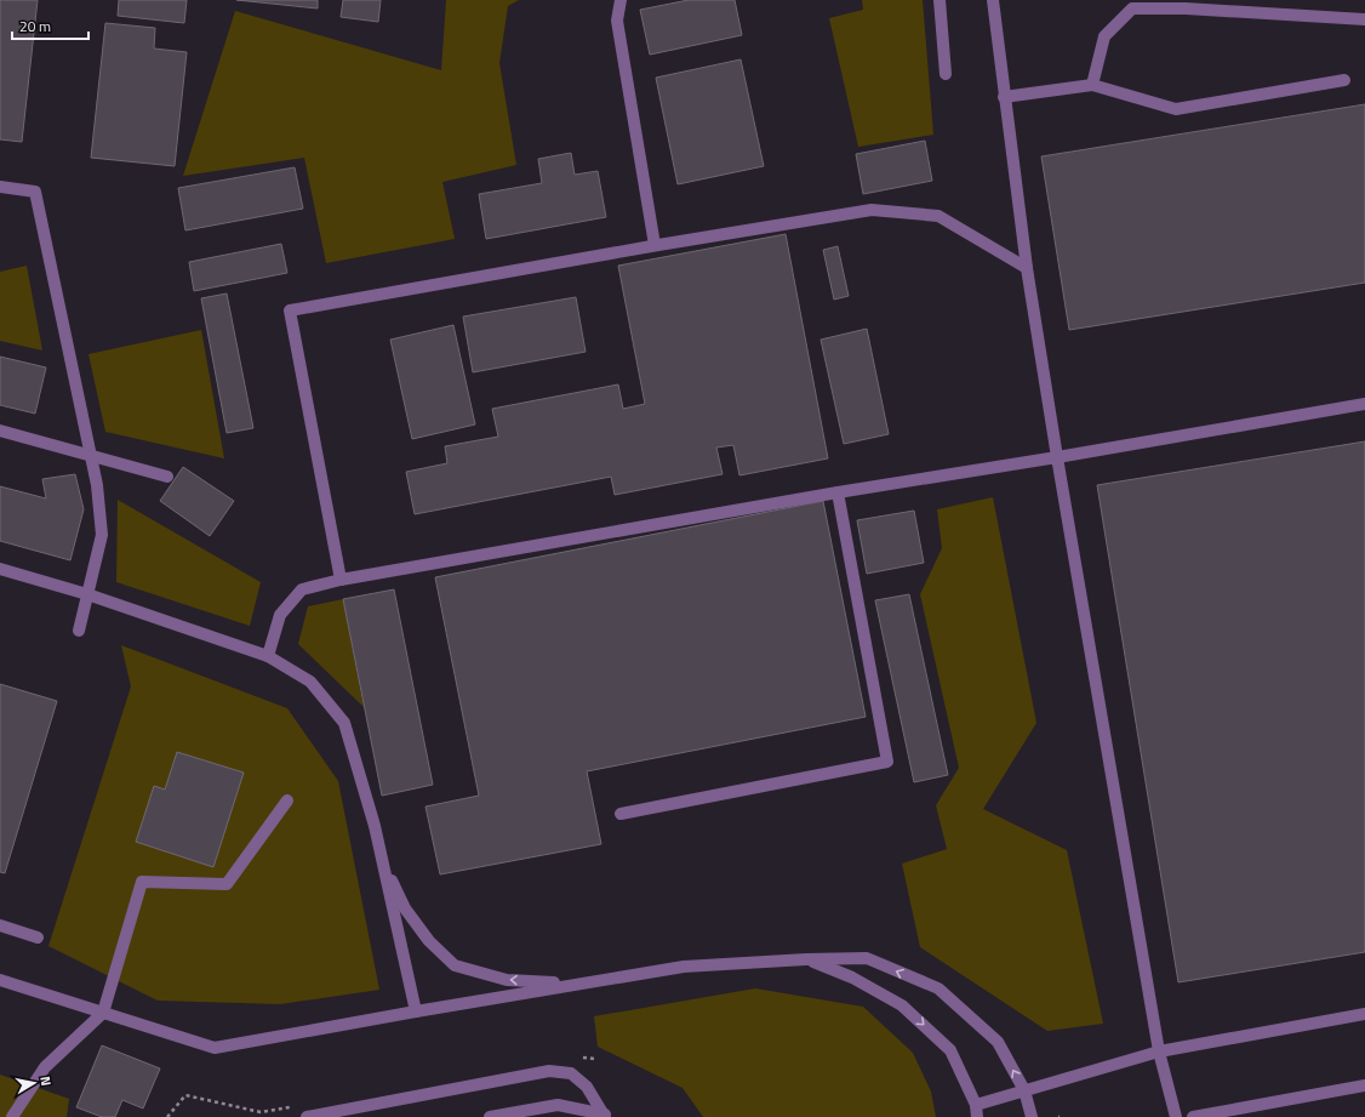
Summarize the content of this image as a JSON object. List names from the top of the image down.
{
  "scale_bar": "20 m",
  "north": "right"
}
